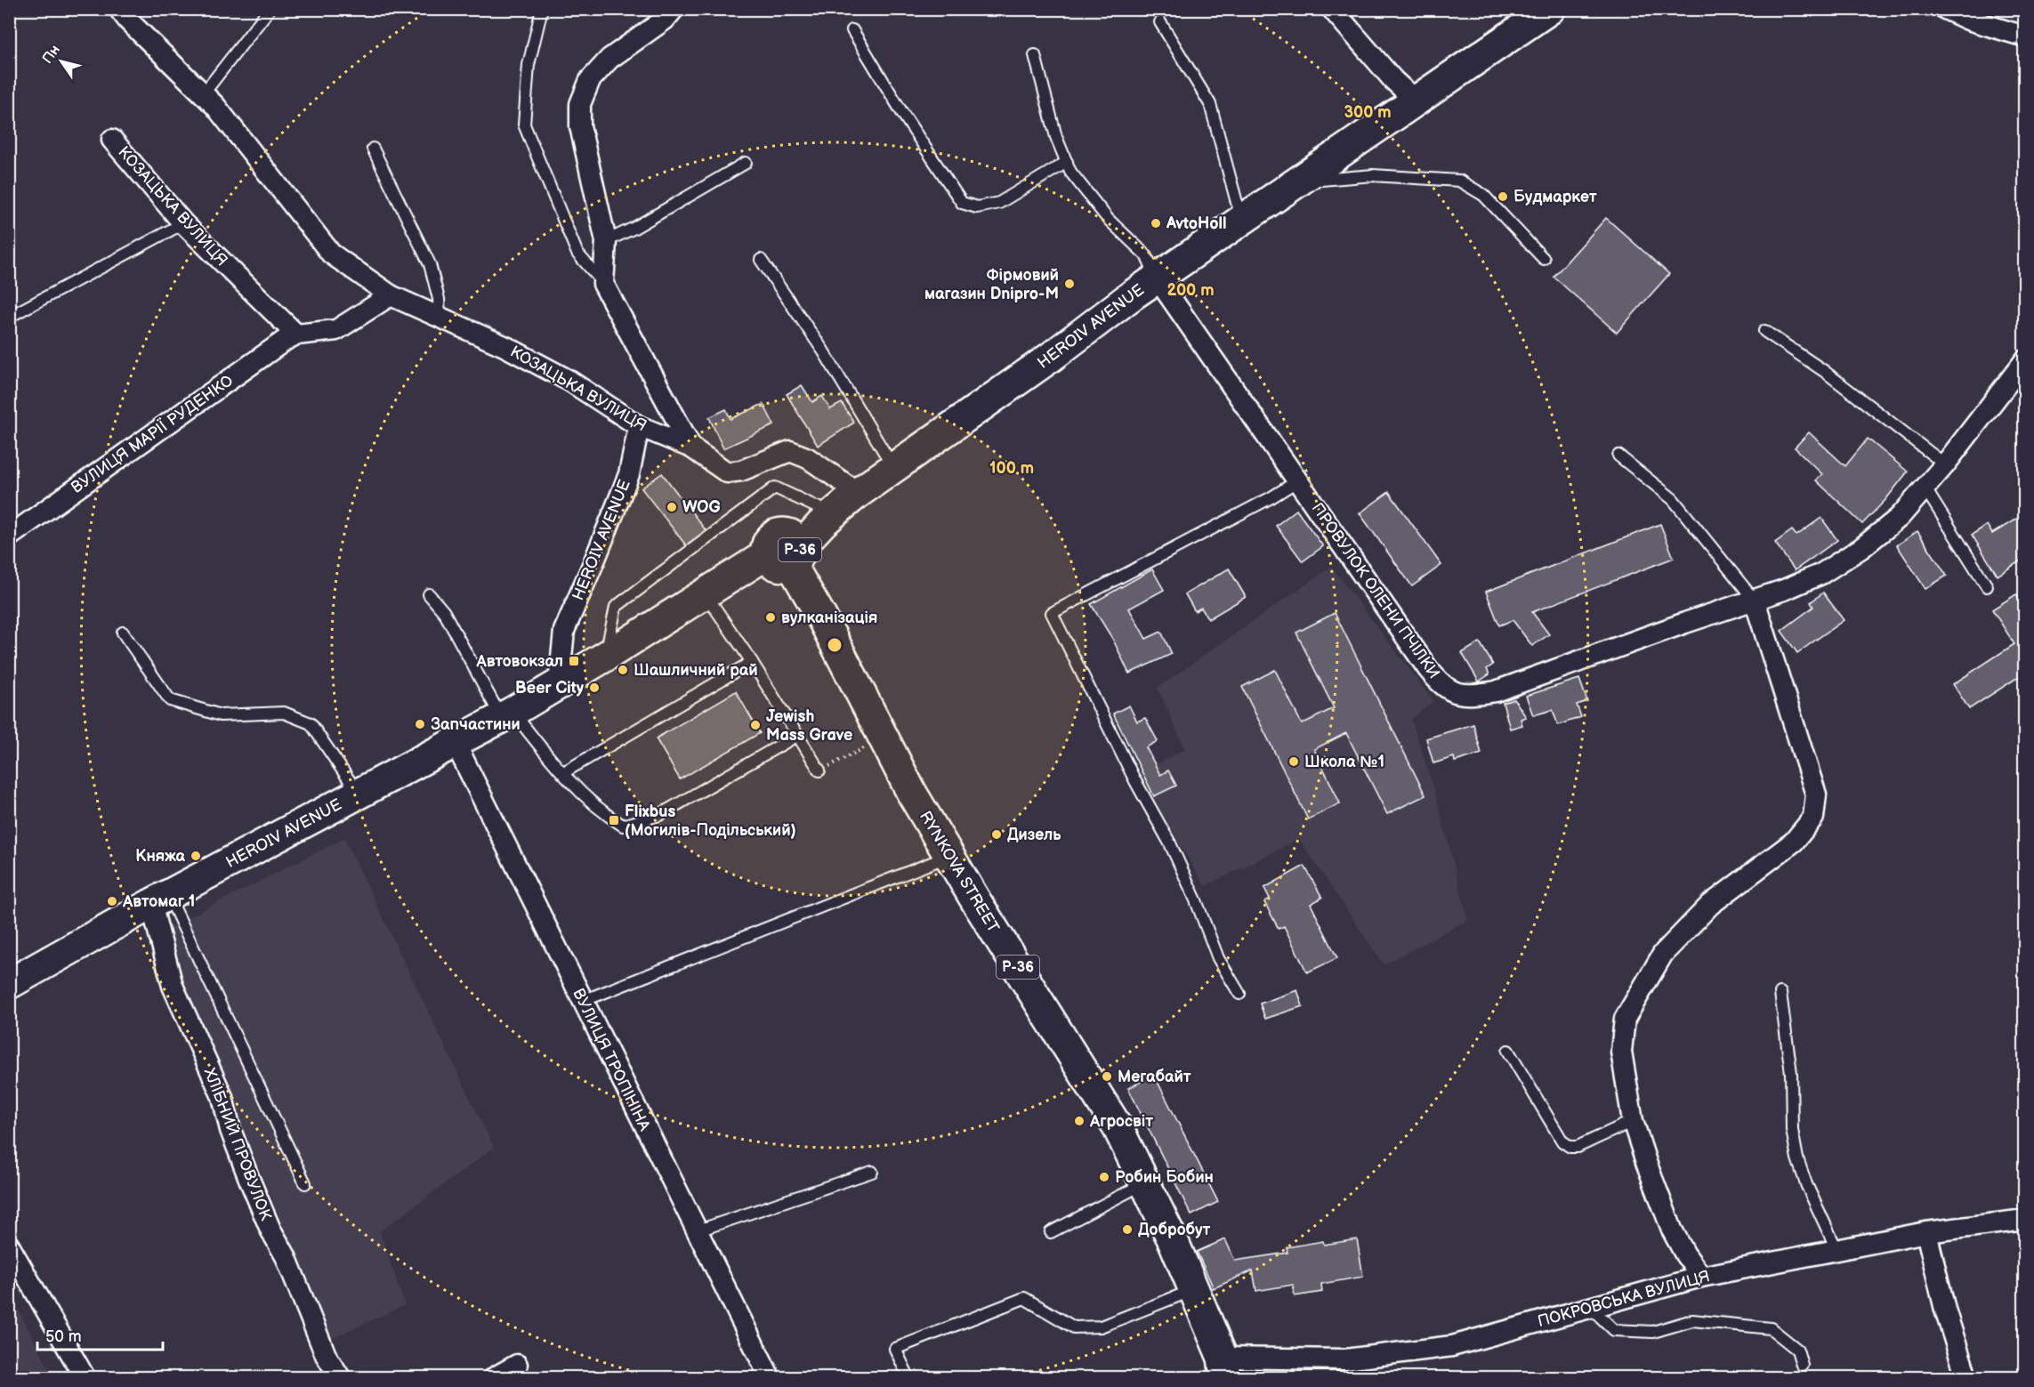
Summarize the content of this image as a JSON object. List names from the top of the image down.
{
  "streets": {
    "main road": ["HEROIV AVENUE", "Р-36", "RYNKOVA STREET"],
    "street": [
      "КОЗАЦЬКА ВУЛИЦЯ",
      "ВУЛИЦЯ МАРІЇ РУДЕНКО",
      "ПРОВУЛОК ОЛЕНИ ПЧІЛКИ",
      "ВУЛИЦЯ ТРОПІНІНА",
      "ХЛІБНИЙ ПРОВУЛОК",
      "ПОКРОВСЬКА ВУЛИЦЯ"
    ]
  },
  "crossings": [
    ["КОЗАЦЬКА ВУЛИЦЯ", "HEROIV AVENUE"],
    ["КОЗАЦЬКА ВУЛИЦЯ", "ВУЛИЦЯ МАРІЇ РУДЕНКО"],
    ["HEROIV AVENUE", "ПРОВУЛОК ОЛЕНИ ПЧІЛКИ"],
    ["HEROIV AVENUE", "RYNKOVA STREET"],
    ["HEROIV AVENUE", "ВУЛИЦЯ ТРОПІНІНА"],
    ["HEROIV AVENUE", "ХЛІБНИЙ ПРОВУЛОК"],
    ["RYNKOVA STREET", "ПОКРОВСЬКА ВУЛИЦЯ"]
  ],
  "places": {
    "other": [
      "Будмаркет",
      "AvtoHoll",
      "Фірмовий магазин Dnipro-M",
      "WOG",
      "вулканізація",
      "Шашличний рай",
      "Beer City",
      "Запчастини",
      "Jewish Mass Grave",
      "Школа №1",
      "Дизель",
      "Княжа",
      "Автомаг 1",
      "Мегабайт",
      "Агросвіт",
      "Робин Бобин",
      "Добробут"
    ],
    "transit": ["Автовокзал", "Flixbus (Могилів-Подільський)"]
  },
  "scale_bar": "50 m",
  "north": "top left",
  "rings": ["300 m", "200 m", "100 m"]
}
